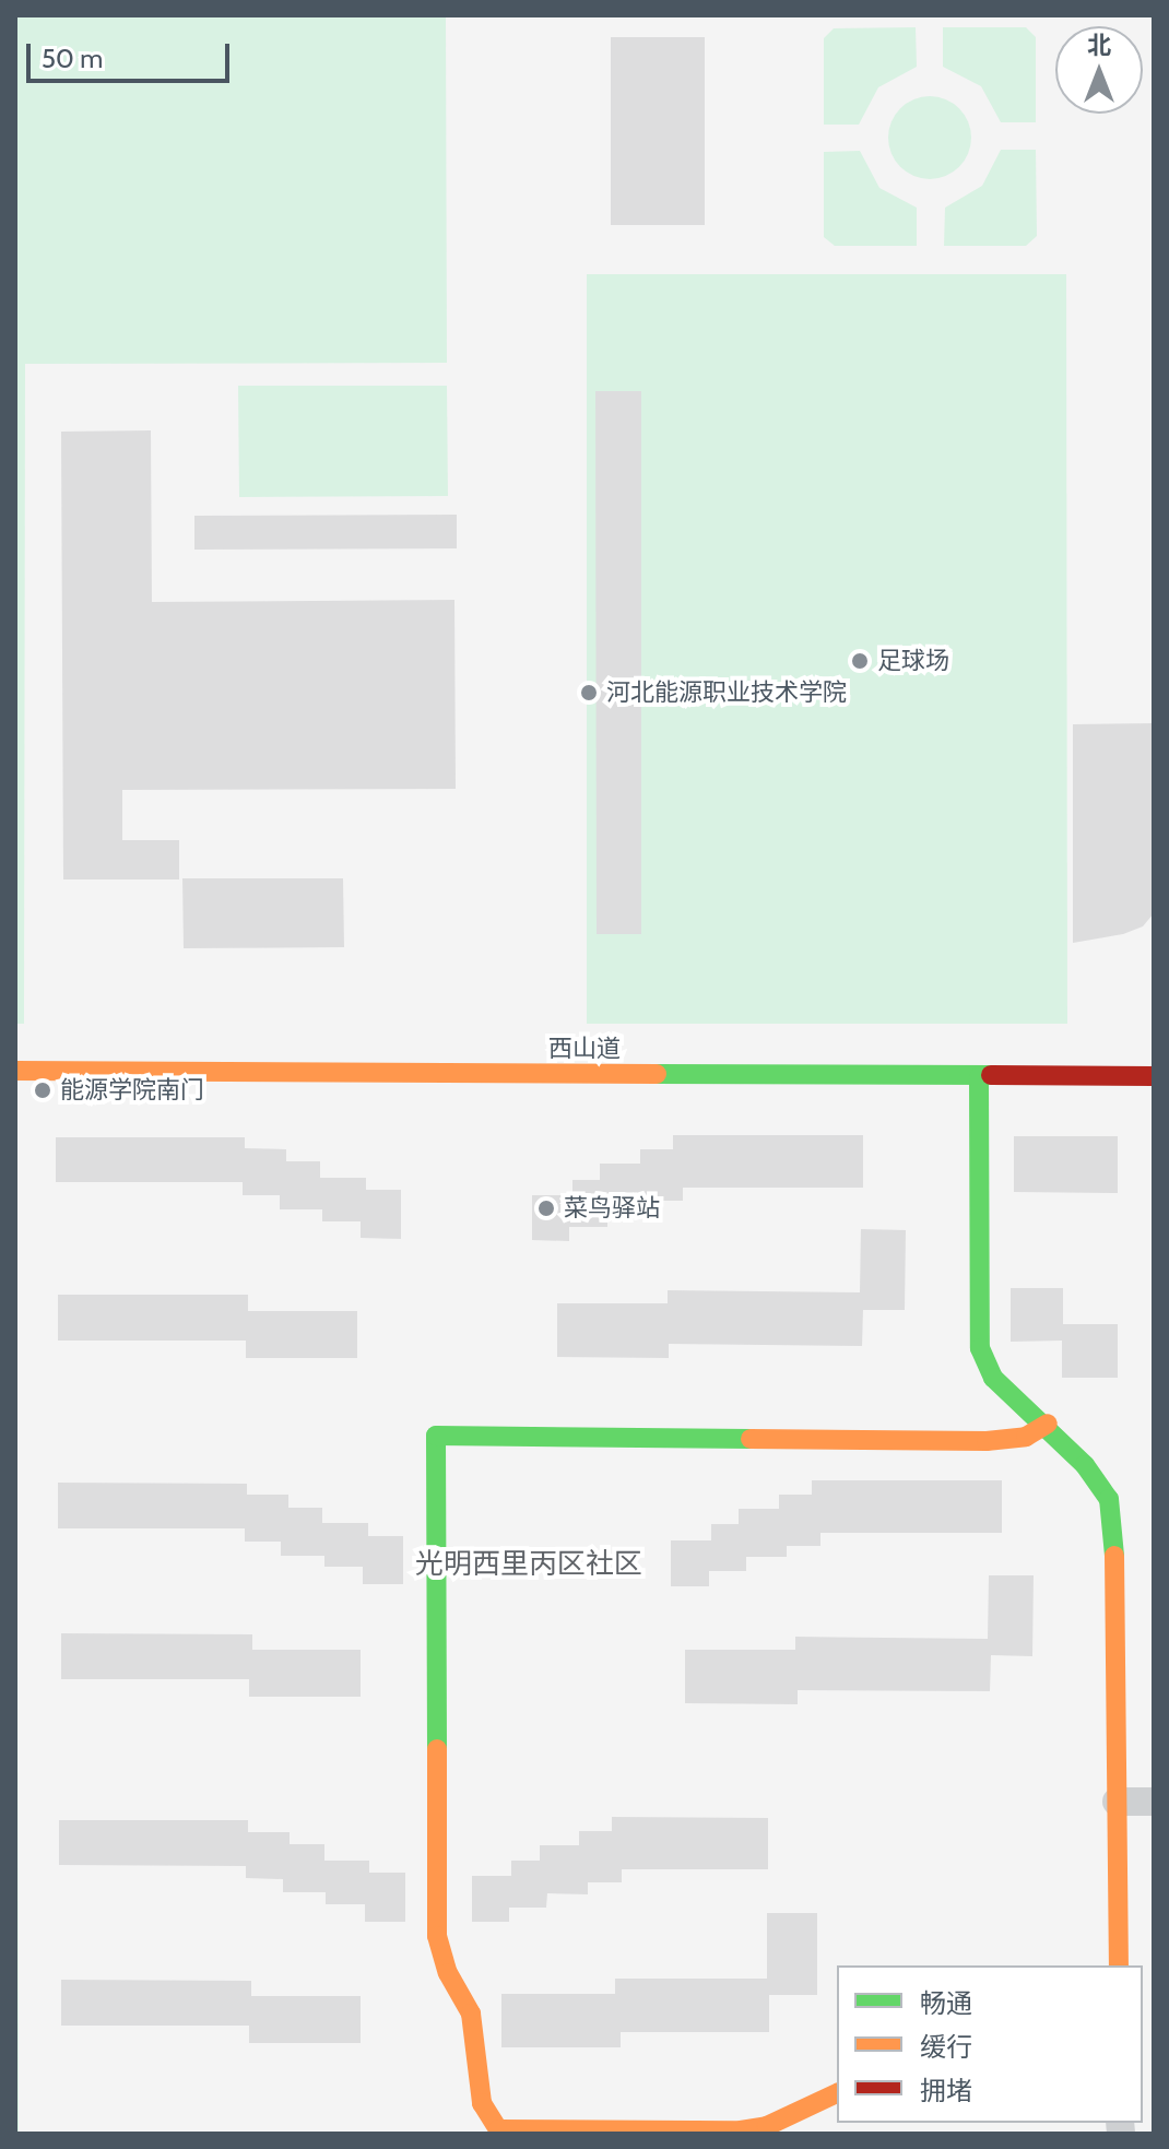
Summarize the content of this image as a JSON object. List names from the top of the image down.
{
  "streets": {
    "street": ["西山道"]
  },
  "districts": ["光明西里丙区社区"],
  "places": [
    "足球场",
    "河北能源职业技术学院",
    "能源学院南门",
    "菜鸟驿站"
  ],
  "legend": ["畅通", "缓行", "拥堵"],
  "scale_bar": "50 m",
  "north": "top"
}
